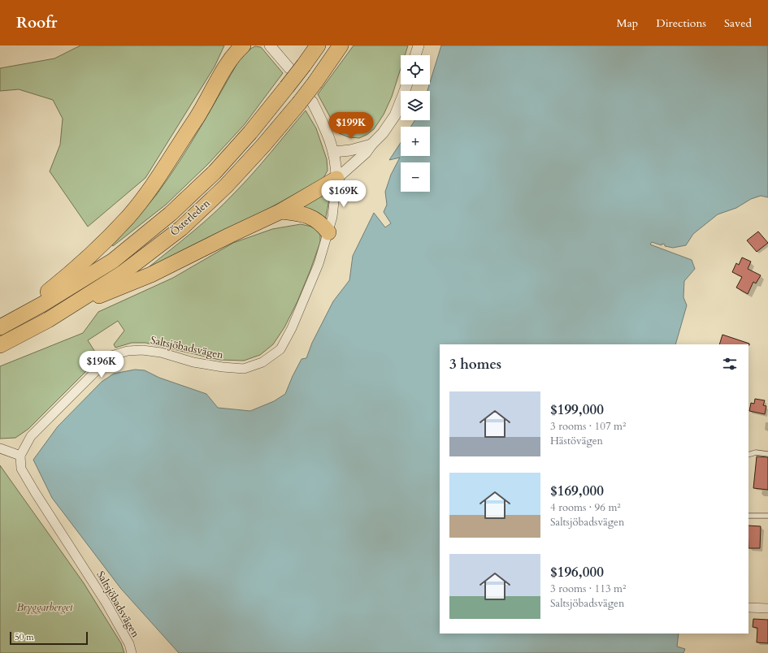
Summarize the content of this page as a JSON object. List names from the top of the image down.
{
  "streets": {
    "highway": ["Österleden"],
    "street": ["Saltsjöbadsvägen"]
  },
  "parks": ["Bryggarberget"],
  "scale_bar": "50 m",
  "page": {
    "header": "Roofr",
    "nav": ["Map", "Directions", "Saved"],
    "map_buttons": ["+", "−"],
    "price": ["$199K", "$169K", "$196K"],
    "heading": "3 homes",
    "list": [
      {
        "name": "$199,000",
        "note": "3 rooms · 107 m² · Hästövägen"
      },
      {
        "name": "$169,000",
        "note": "4 rooms · 96 m² · Saltsjöbadsvägen"
      },
      {
        "name": "$196,000",
        "note": "3 rooms · 113 m² · Saltsjöbadsvägen"
      }
    ],
    "scale": "50 m"
  }
}
